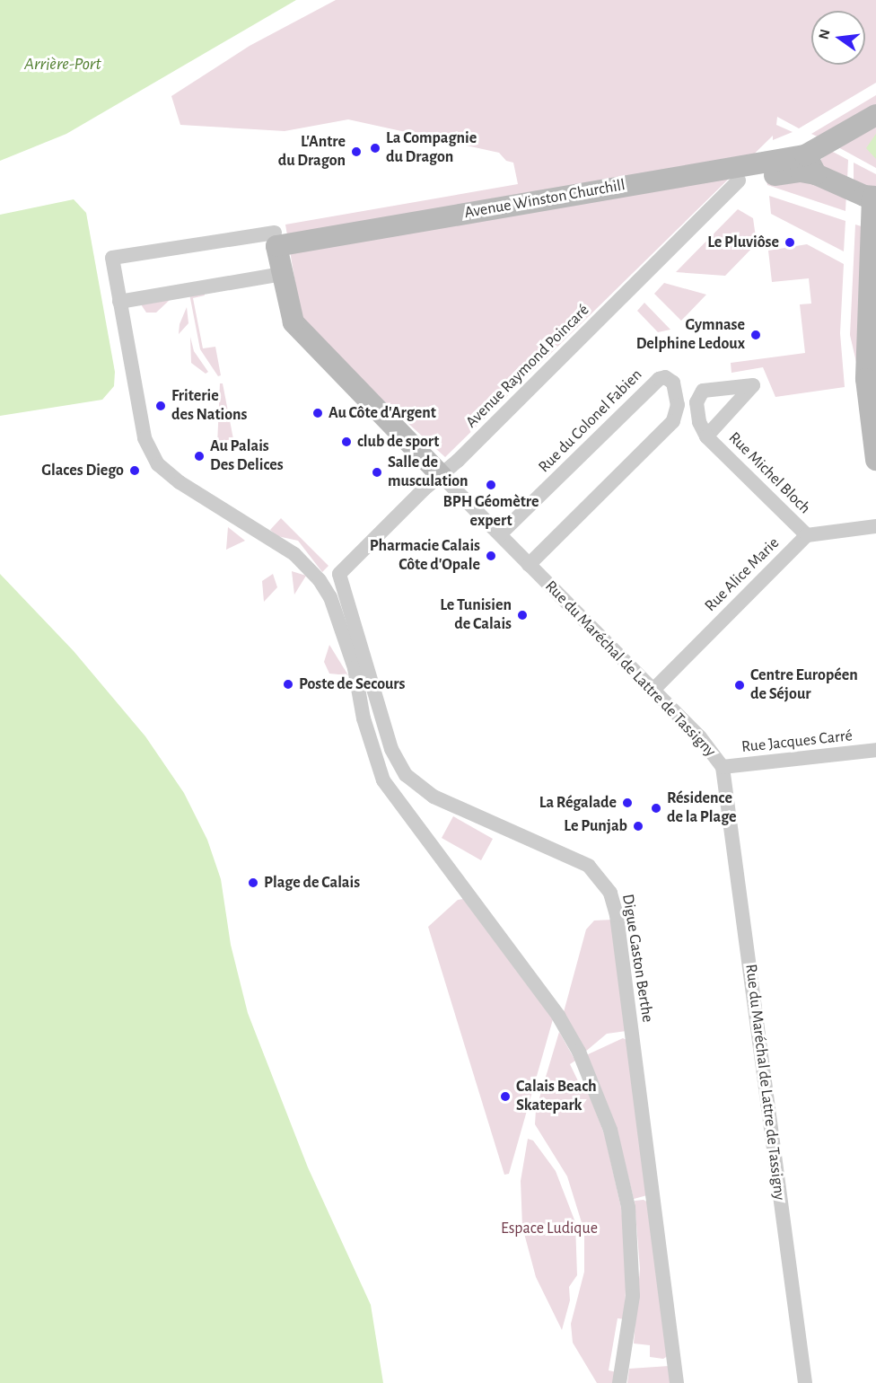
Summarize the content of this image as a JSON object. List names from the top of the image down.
{
  "streets": {
    "street": [
      "Avenue Winston Churchill",
      "Avenue Raymond Poincaré",
      "Rue du Colonel Fabien",
      "Rue Michel Bloch",
      "Rue Alice Marie",
      "Rue du Maréchal de Lattre de Tassigny",
      "Rue Jacques Carré",
      "Digue Gaston Berthe"
    ]
  },
  "crossings": [
    ["Avenue Winston Churchill", "Avenue Raymond Poincaré"],
    ["Avenue Winston Churchill", "Rue du Maréchal de Lattre de Tassigny"],
    ["Avenue Raymond Poincaré", "Rue du Maréchal de Lattre de Tassigny"],
    ["Avenue Raymond Poincaré", "Digue Gaston Berthe"],
    ["Rue du Colonel Fabien", "Rue du Maréchal de Lattre de Tassigny"],
    ["Rue Michel Bloch", "Rue Alice Marie"],
    ["Rue Alice Marie", "Rue du Maréchal de Lattre de Tassigny"],
    ["Rue du Maréchal de Lattre de Tassigny", "Rue Jacques Carré"]
  ],
  "water": ["Arrière-Port"],
  "parks": ["Espace Ludique"],
  "places": [
    "La Compagnie du Dragon",
    "L'Antre du Dragon",
    "Le Pluviôse",
    "Gymnase Delphine Ledoux",
    "Friterie des Nations",
    "Au Côte d'Argent",
    "club de sport",
    "Au Palais Des Delices",
    "Glaces Diego",
    "Salle de musculation",
    "BPH Géomètre expert",
    "Pharmacie Calais Côte d'Opale",
    "Le Tunisien de Calais",
    "Poste de Secours",
    "Centre Européen de Séjour",
    "La Régalade",
    "Résidence de la Plage",
    "Le Punjab",
    "Plage de Calais",
    "Calais Beach Skatepark"
  ],
  "north": "left"
}
